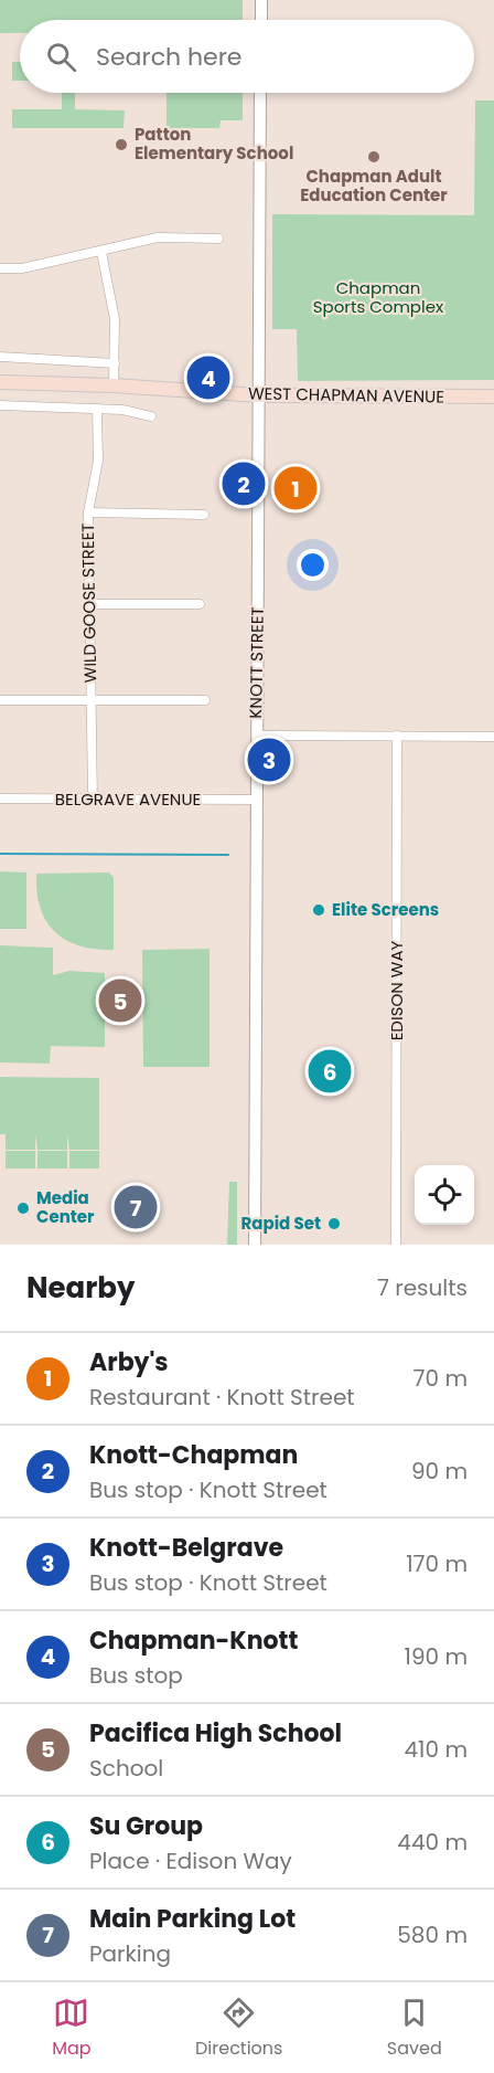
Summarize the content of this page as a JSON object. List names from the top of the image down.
{
  "streets": {
    "main road": ["WEST CHAPMAN AVENUE", "KNOTT STREET"],
    "street": ["WILD GOOSE STREET", "BELGRAVE AVENUE", "EDISON WAY"]
  },
  "crossings": [
    ["WEST CHAPMAN AVENUE", "KNOTT STREET"],
    ["WILD GOOSE STREET", "BELGRAVE AVENUE"],
    ["KNOTT STREET", "BELGRAVE AVENUE"]
  ],
  "parks": ["Chapman Sports Complex"],
  "places": [
    "Patton Elementary School",
    "Chapman Adult Education Center",
    "Elite Screens",
    "Media Center",
    "Rapid Set"
  ],
  "page": {
    "search": "Search here",
    "pins": [
      "4",
      "2",
      "1",
      "3",
      "5",
      "6",
      "7"
    ],
    "heading": ["Nearby", "7 results"],
    "list": [
      {
        "mark": "1",
        "name": "Arby's",
        "note": "Restaurant · Knott Street",
        "value": "70 m"
      },
      {
        "mark": "2",
        "name": "Knott-Chapman",
        "note": "Bus stop · Knott Street",
        "value": "90 m"
      },
      {
        "mark": "3",
        "name": "Knott-Belgrave",
        "note": "Bus stop · Knott Street",
        "value": "170 m"
      },
      {
        "mark": "4",
        "name": "Chapman-Knott",
        "note": "Bus stop",
        "value": "190 m"
      },
      {
        "mark": "5",
        "name": "Pacifica High School",
        "note": "School",
        "value": "410 m"
      },
      {
        "mark": "6",
        "name": "Su Group",
        "note": "Place · Edison Way",
        "value": "440 m"
      },
      {
        "mark": "7",
        "name": "Main Parking Lot",
        "note": "Parking",
        "value": "580 m"
      }
    ],
    "nav": ["Map", "Directions", "Saved"]
  }
}
